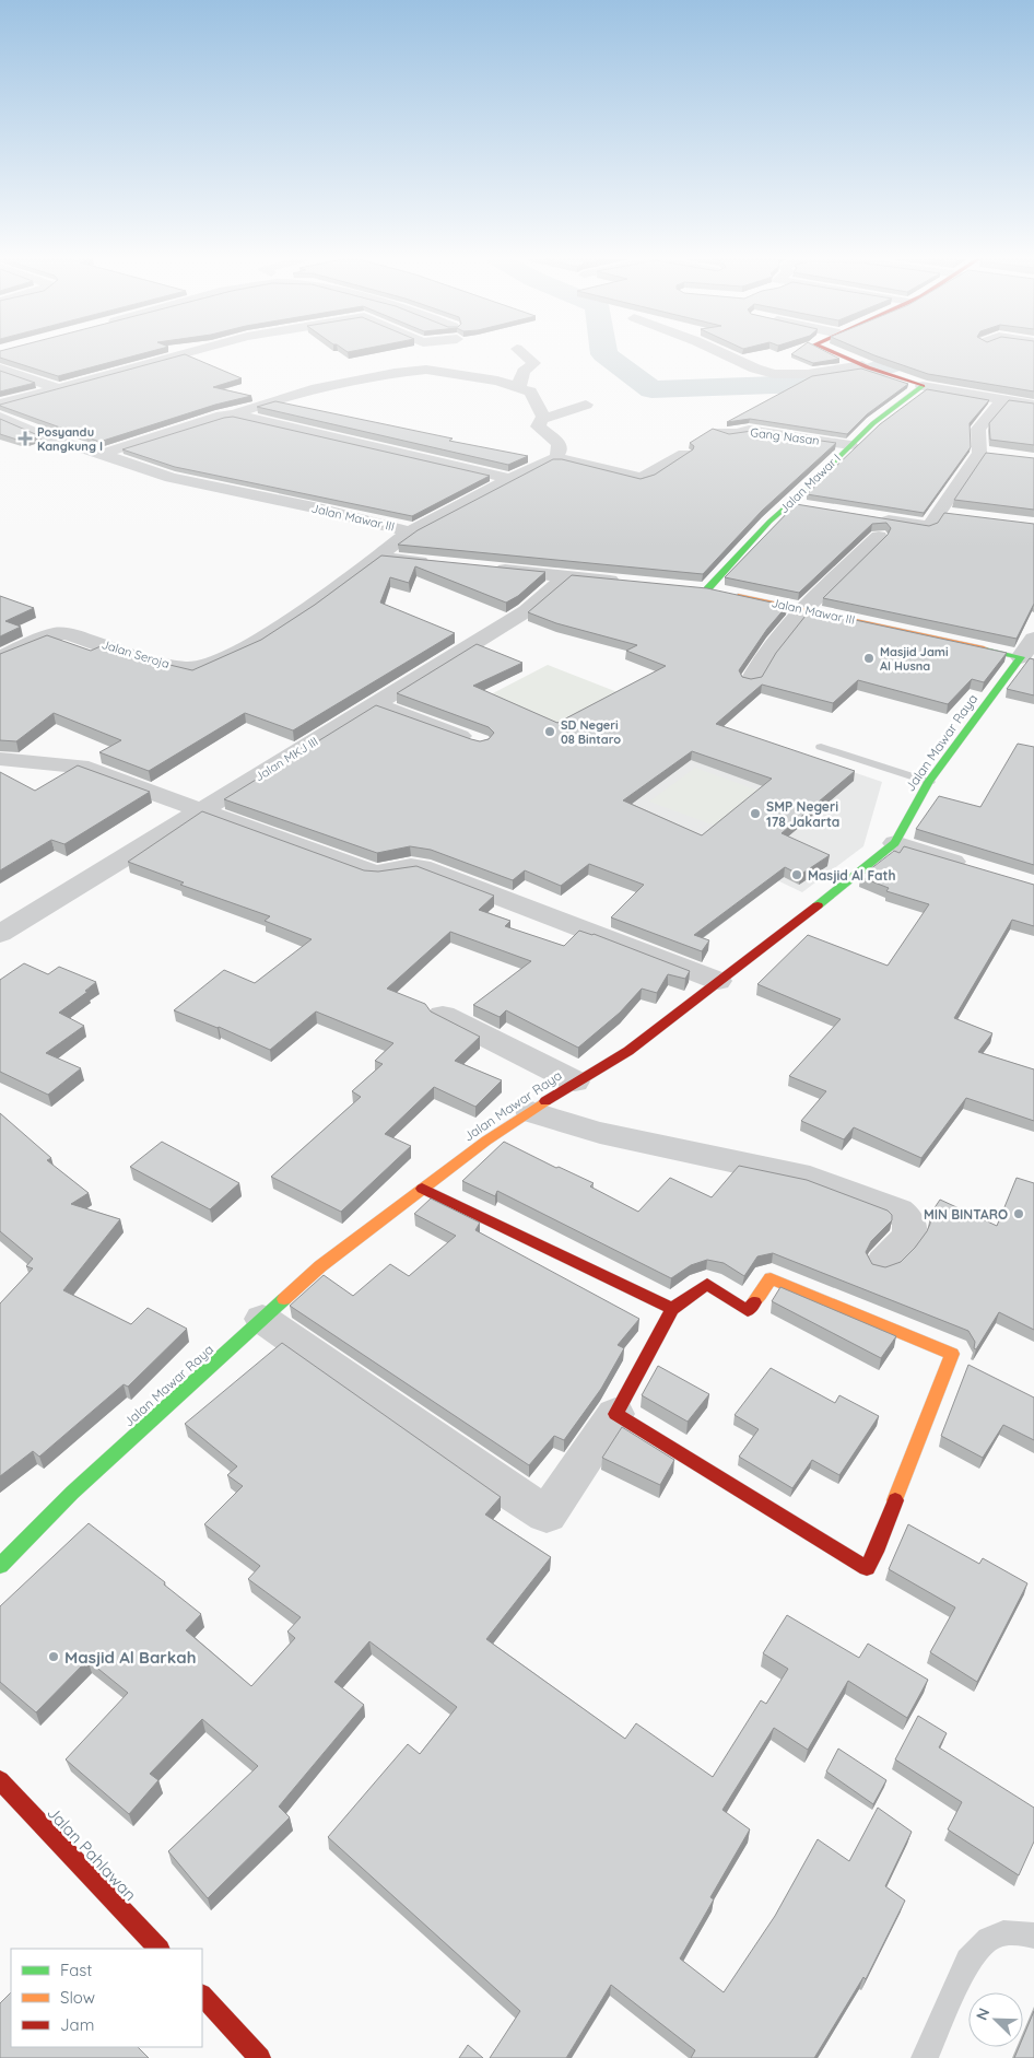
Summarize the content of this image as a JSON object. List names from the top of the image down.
{
  "streets": {
    "street": [
      "Gang Nasan",
      "Jalan Mawar I",
      "Jalan Mawar III",
      "Jalan Seroja",
      "Jalan Mawar Raya",
      "Jalan MKJ III",
      "Jalan Pahlawan"
    ]
  },
  "crossings": [
    ["Gang Nasan", "Jalan Mawar I"],
    ["Jalan Mawar I", "Jalan Mawar III"],
    ["Jalan Mawar III", "Jalan Seroja"],
    ["Jalan Mawar III", "Jalan Mawar Raya"]
  ],
  "places": {
    "health": ["Posyandu Kangkung I"],
    "other": [
      "Masjid Jami Al Husna",
      "SD Negeri 08 Bintaro",
      "SMP Negeri 178 Jakarta",
      "Masjid Al Fath",
      "MIN BINTARO",
      "Masjid Al Barkah"
    ]
  },
  "legend": ["Fast", "Slow", "Jam"],
  "north": "top left"
}
